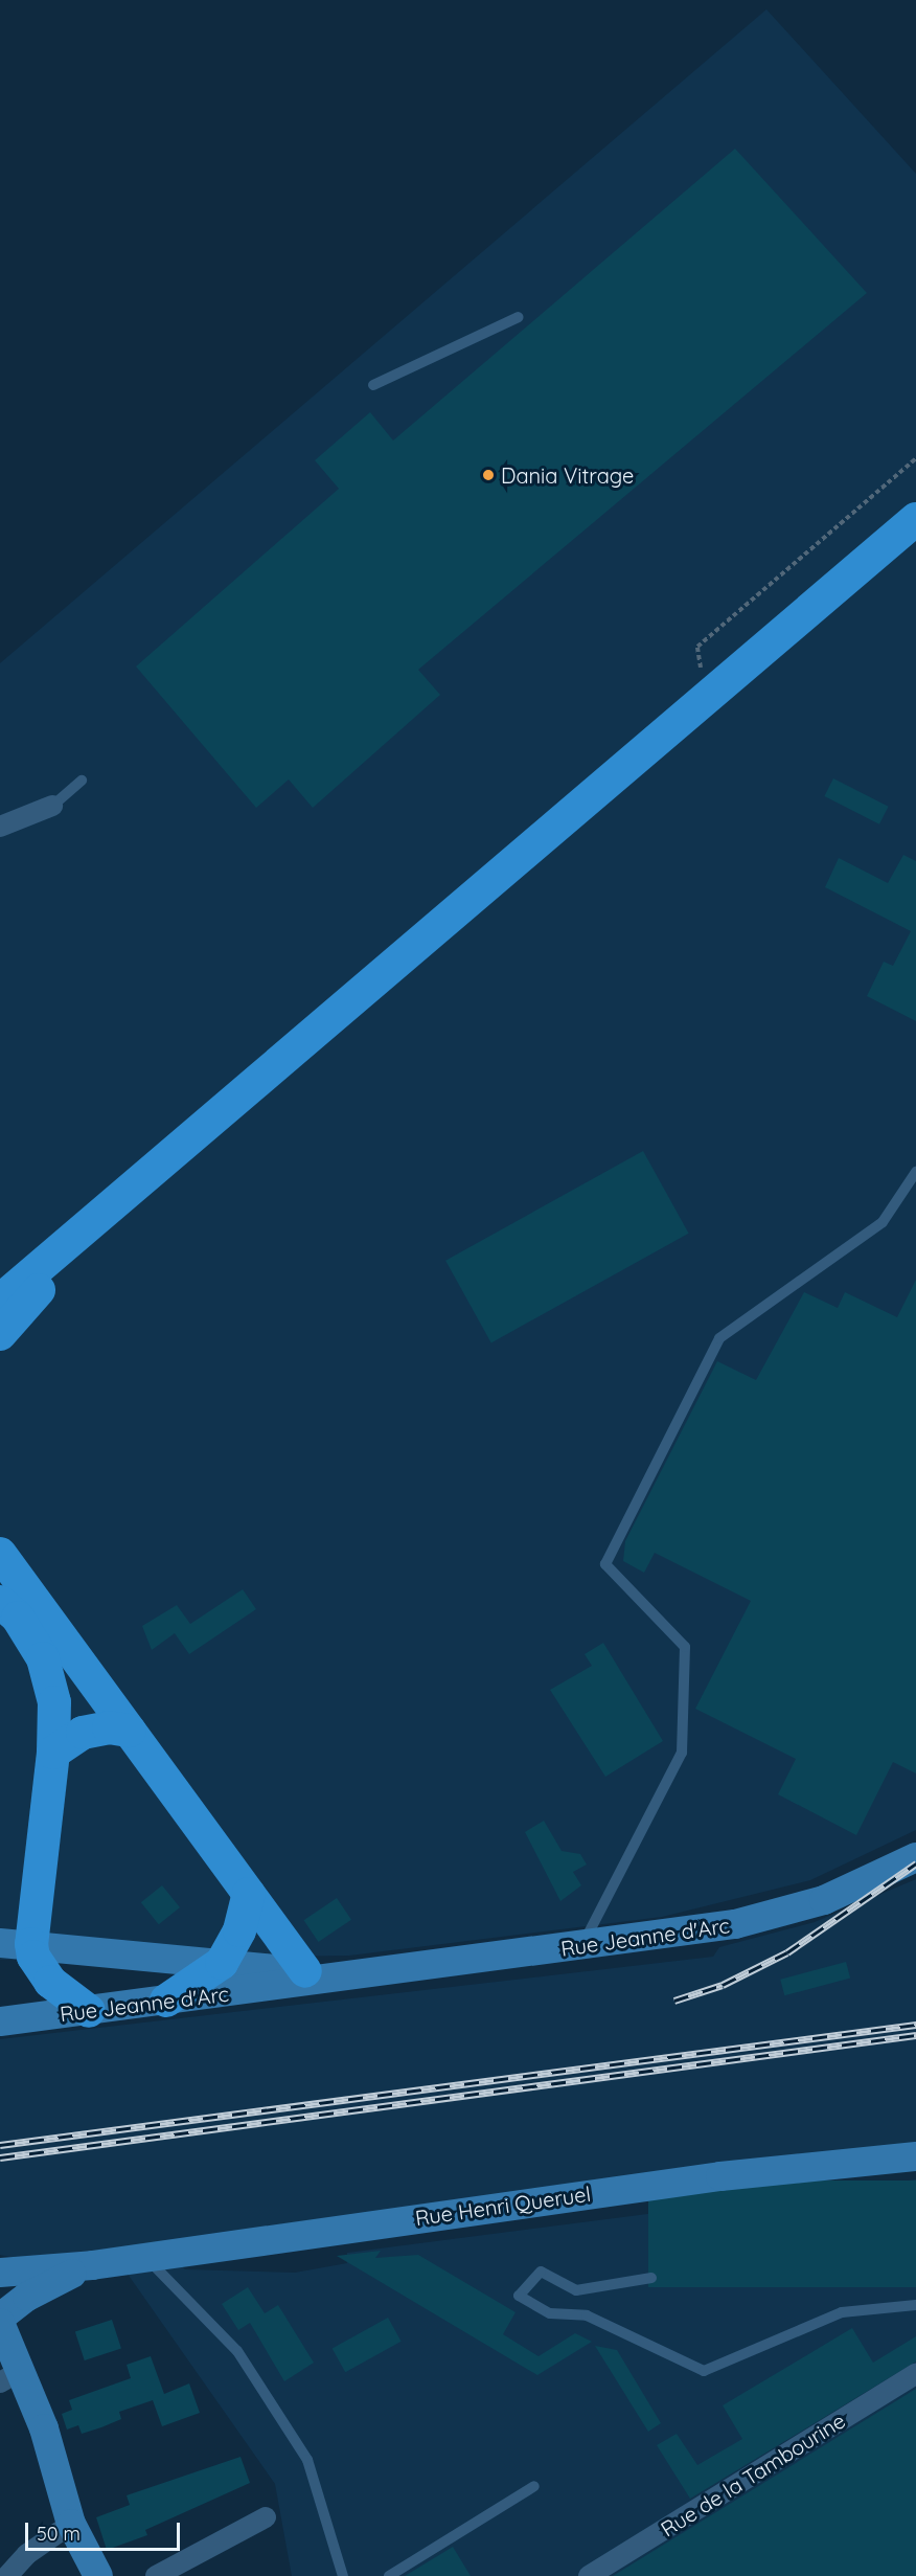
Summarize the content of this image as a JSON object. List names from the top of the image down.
{
  "streets": {
    "main road": ["Rue Jeanne d'Arc", "Rue Henri Queruel"],
    "street": ["Rue de la Tambourine"]
  },
  "places": ["Dania Vitrage"],
  "scale_bar": "50 m"
}
